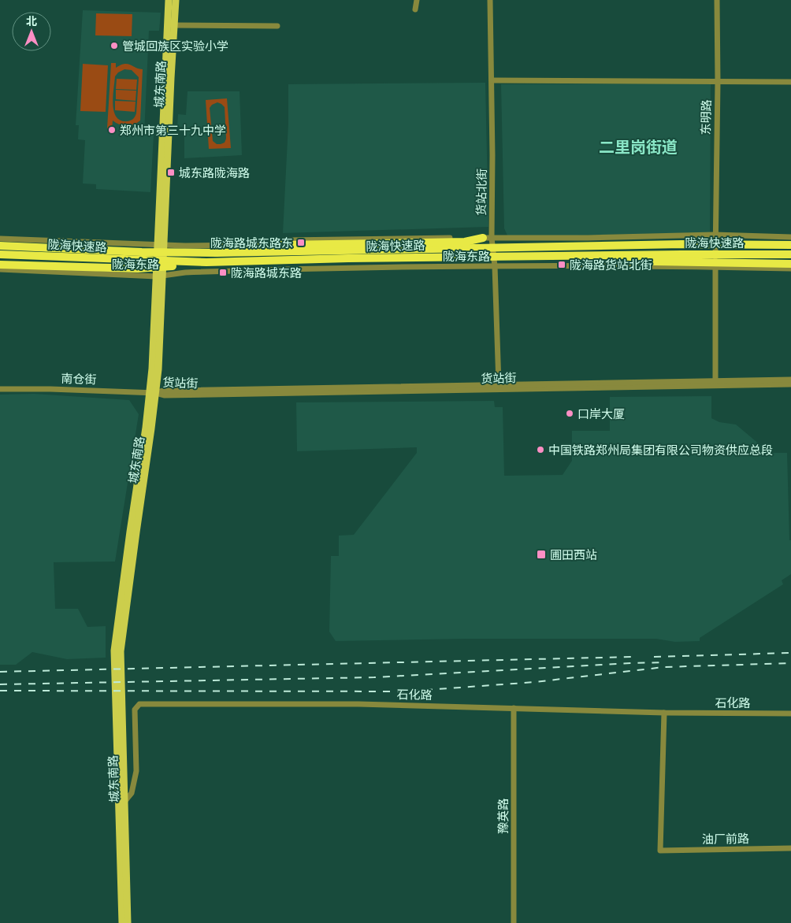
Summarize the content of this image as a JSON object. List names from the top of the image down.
{
  "streets": {
    "highway": ["陇海快速路"],
    "main road": ["城东南路"],
    "street": [
      "东明路",
      "货站北街",
      "陇海东路",
      "货站街",
      "南仓街",
      "石化路",
      "豫英路",
      "油厂前路"
    ]
  },
  "crossings": [
    ["城东南路", "陇海东路"],
    ["城东南路", "货站街"],
    ["城东南路", "南仓街"],
    ["城东南路", "石化路"],
    ["东明路", "陇海东路"],
    ["东明路", "货站街"],
    ["货站北街", "陇海东路"],
    ["货站北街", "货站街"],
    ["货站街", "南仓街"],
    ["石化路", "豫英路"],
    ["石化路", "油厂前路"]
  ],
  "districts": ["二里岗街道"],
  "places": {
    "other": [
      "管城回族区实验小学",
      "郑州市第三十九中学",
      "口岸大厦",
      "中国铁路郑州局集团有限公司物资供应总段"
    ],
    "transit": [
      "城东路陇海路",
      "陇海路城东路东",
      "陇海路货站北街",
      "陇海路城东路",
      "圃田西站"
    ]
  },
  "north": "top"
}
